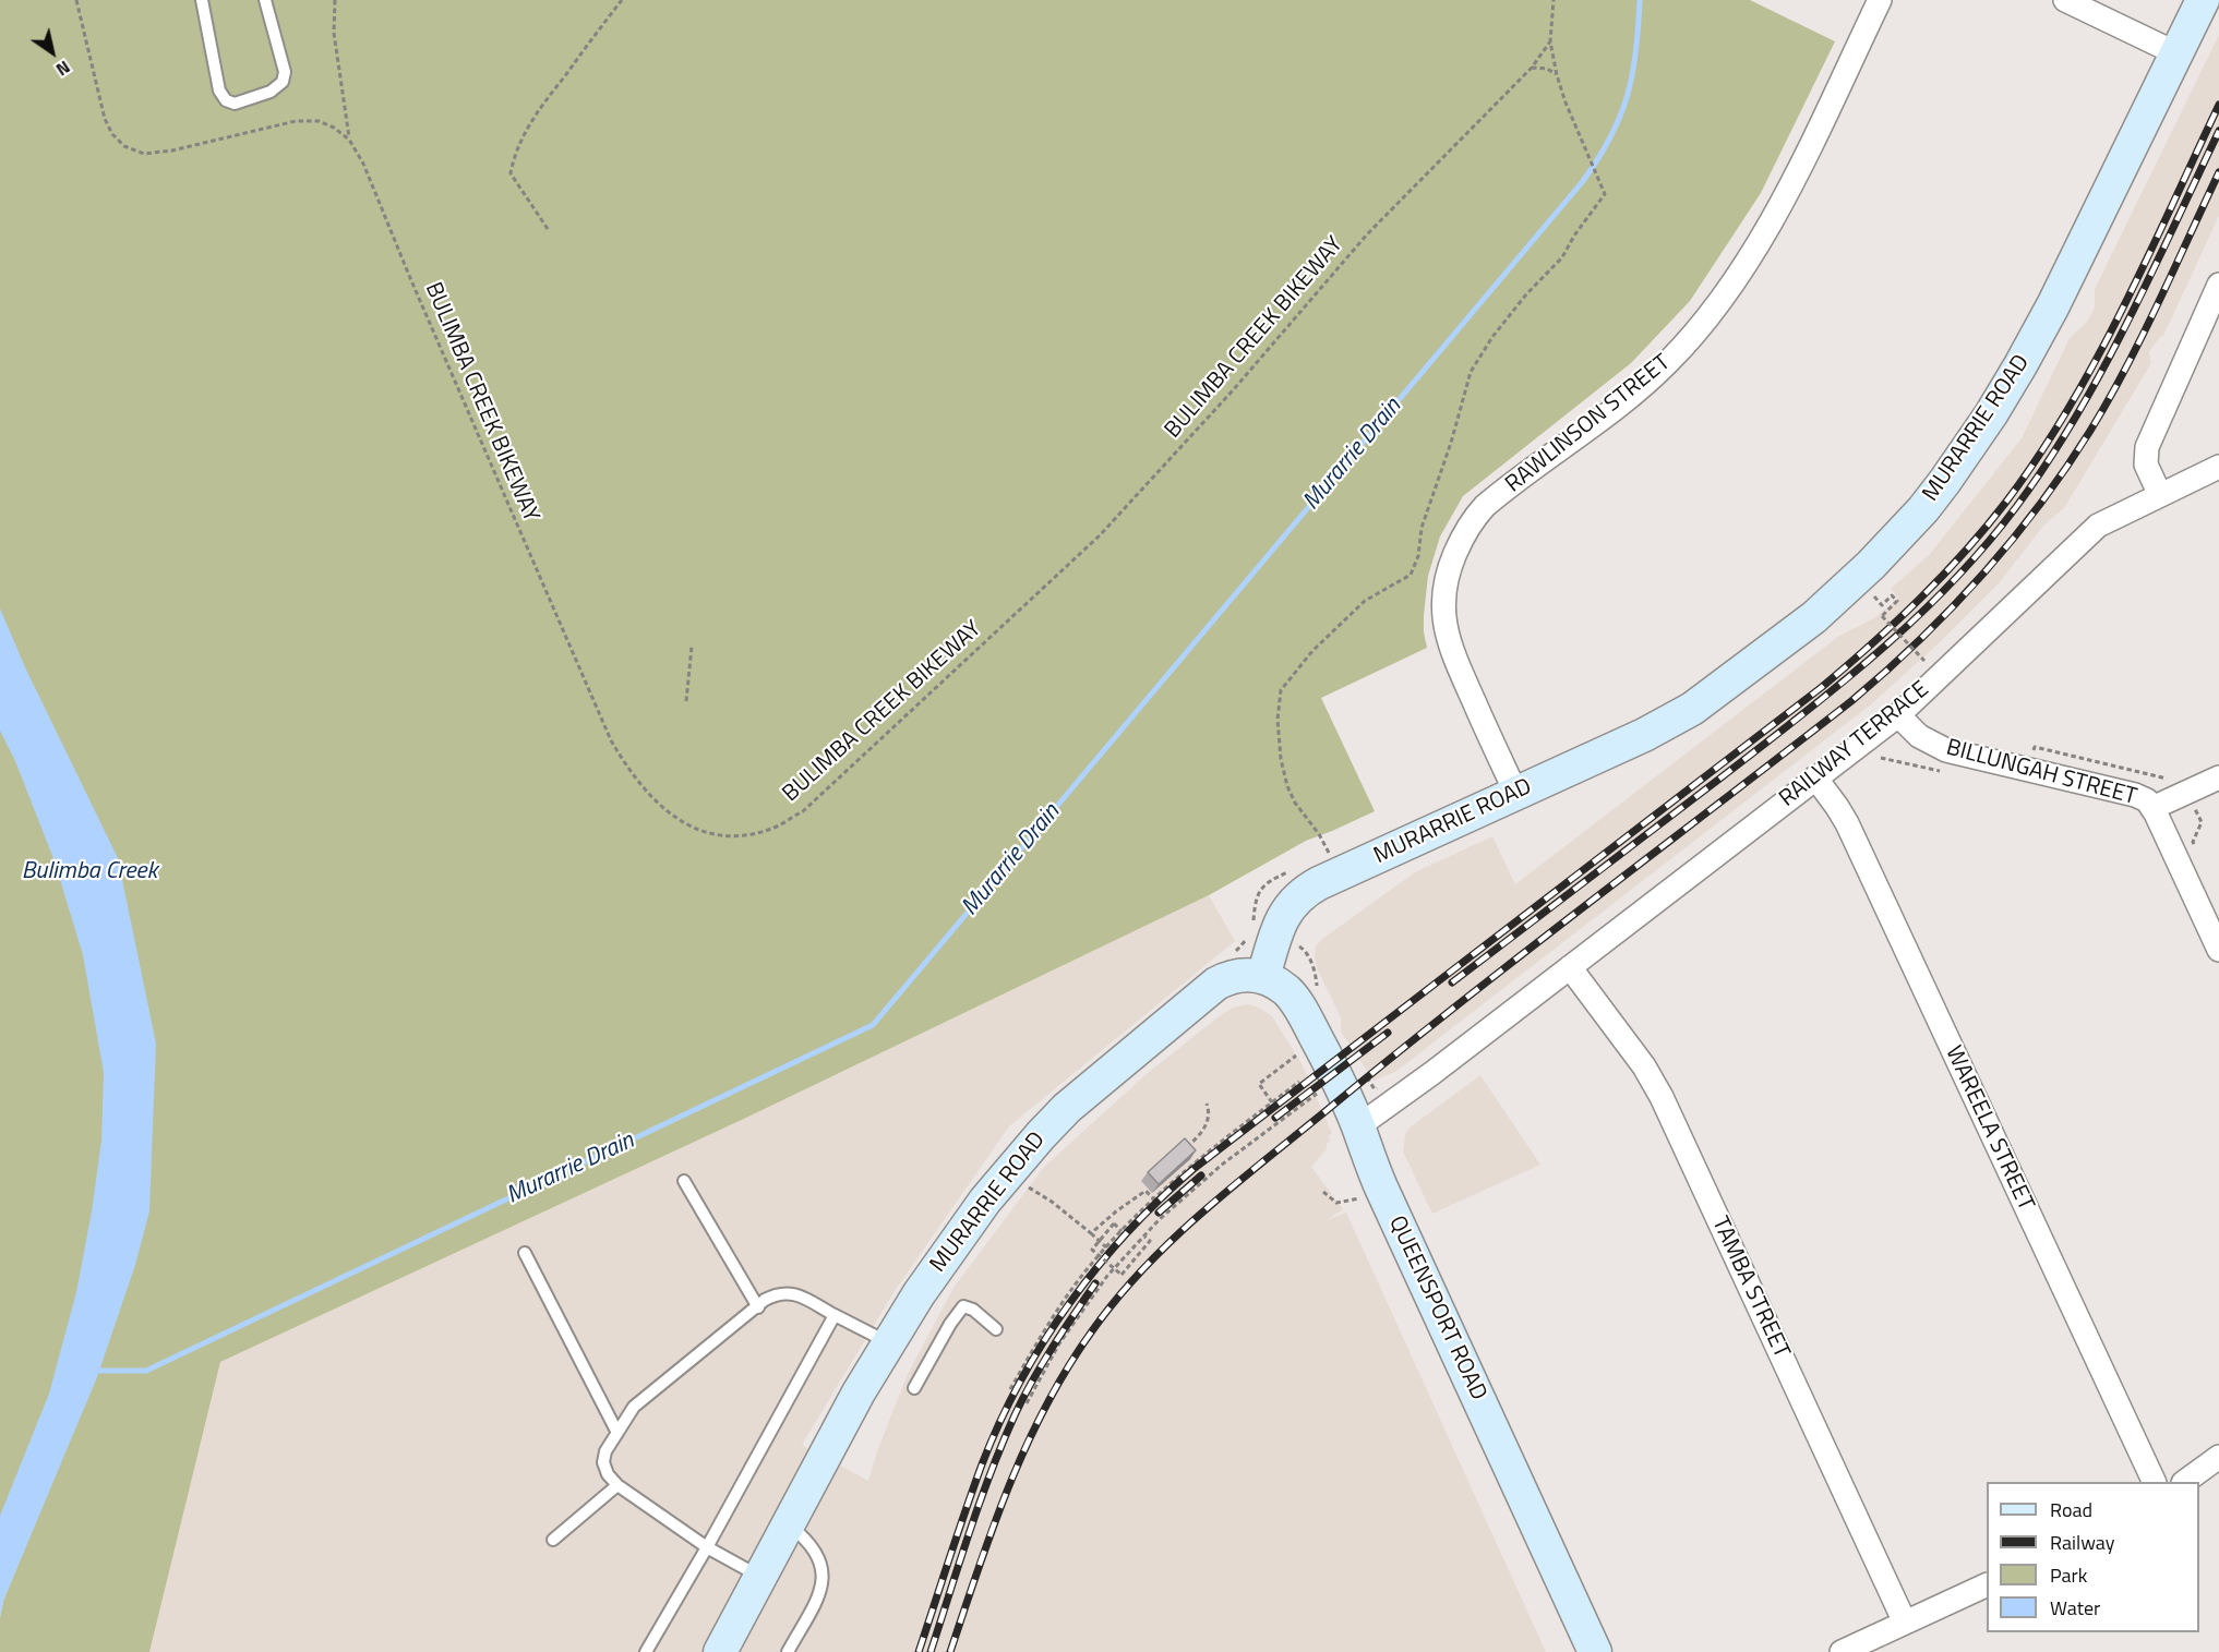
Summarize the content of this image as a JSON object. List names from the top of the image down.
{
  "streets": {
    "street": [
      "RAWLINSON STREET",
      "MURARRIE ROAD",
      "RAILWAY TERRACE",
      "BILLUNGAH STREET",
      "WAREELA STREET",
      "TAMBA STREET",
      "QUEENSPORT ROAD"
    ],
    "path": ["BULIMBA CREEK BIKEWAY"]
  },
  "crossings": [
    ["RAWLINSON STREET", "MURARRIE ROAD"],
    ["MURARRIE ROAD", "QUEENSPORT ROAD"],
    ["RAILWAY TERRACE", "BILLUNGAH STREET"],
    ["RAILWAY TERRACE", "WAREELA STREET"],
    ["RAILWAY TERRACE", "TAMBA STREET"],
    ["RAILWAY TERRACE", "QUEENSPORT ROAD"]
  ],
  "water": ["Murarrie Drain", "Bulimba Creek"],
  "legend": [
    "Road",
    "Railway",
    "Park",
    "Water"
  ],
  "north": "bottom right"
}
